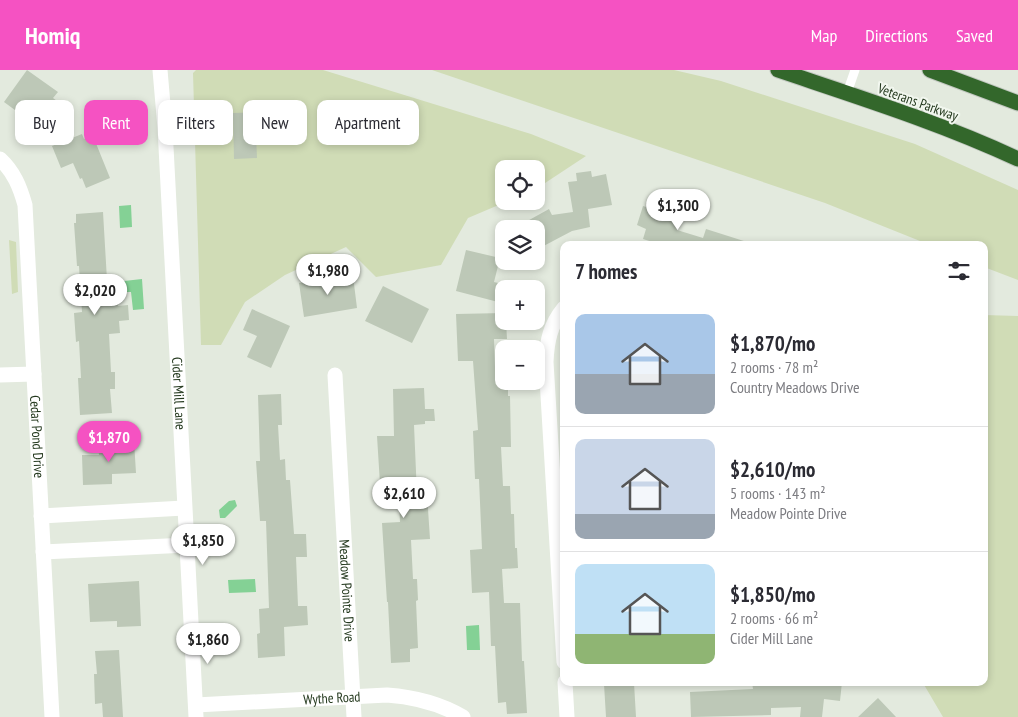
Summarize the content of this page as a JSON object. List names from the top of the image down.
{
  "streets": {
    "highway": ["Veterans Parkway"],
    "street": [
      "Cider Mill Lane",
      "Cedar Pond Drive",
      "Meadow Pointe Drive",
      "Wythe Road"
    ]
  },
  "crossings": [
    ["Cider Mill Lane", "Wythe Road"],
    ["Meadow Pointe Drive", "Wythe Road"]
  ],
  "page": {
    "header": "Homiq",
    "nav": ["Map", "Directions", "Saved"],
    "chip": [
      "Buy",
      "Rent",
      "Filters",
      "New",
      "Apartment"
    ],
    "map_buttons": ["+", "−"],
    "price": [
      "$1,300",
      "$1,980",
      "$2,020",
      "$1,870",
      "$2,610",
      "$1,850",
      "$1,860"
    ],
    "heading": "7 homes",
    "list": [
      {
        "name": "$1,870/mo",
        "note": "2 rooms · 78 m² · Country Meadows Drive"
      },
      {
        "name": "$2,610/mo",
        "note": "5 rooms · 143 m² · Meadow Pointe Drive"
      },
      {
        "name": "$1,850/mo",
        "note": "2 rooms · 66 m² · Cider Mill Lane"
      }
    ]
  }
}
